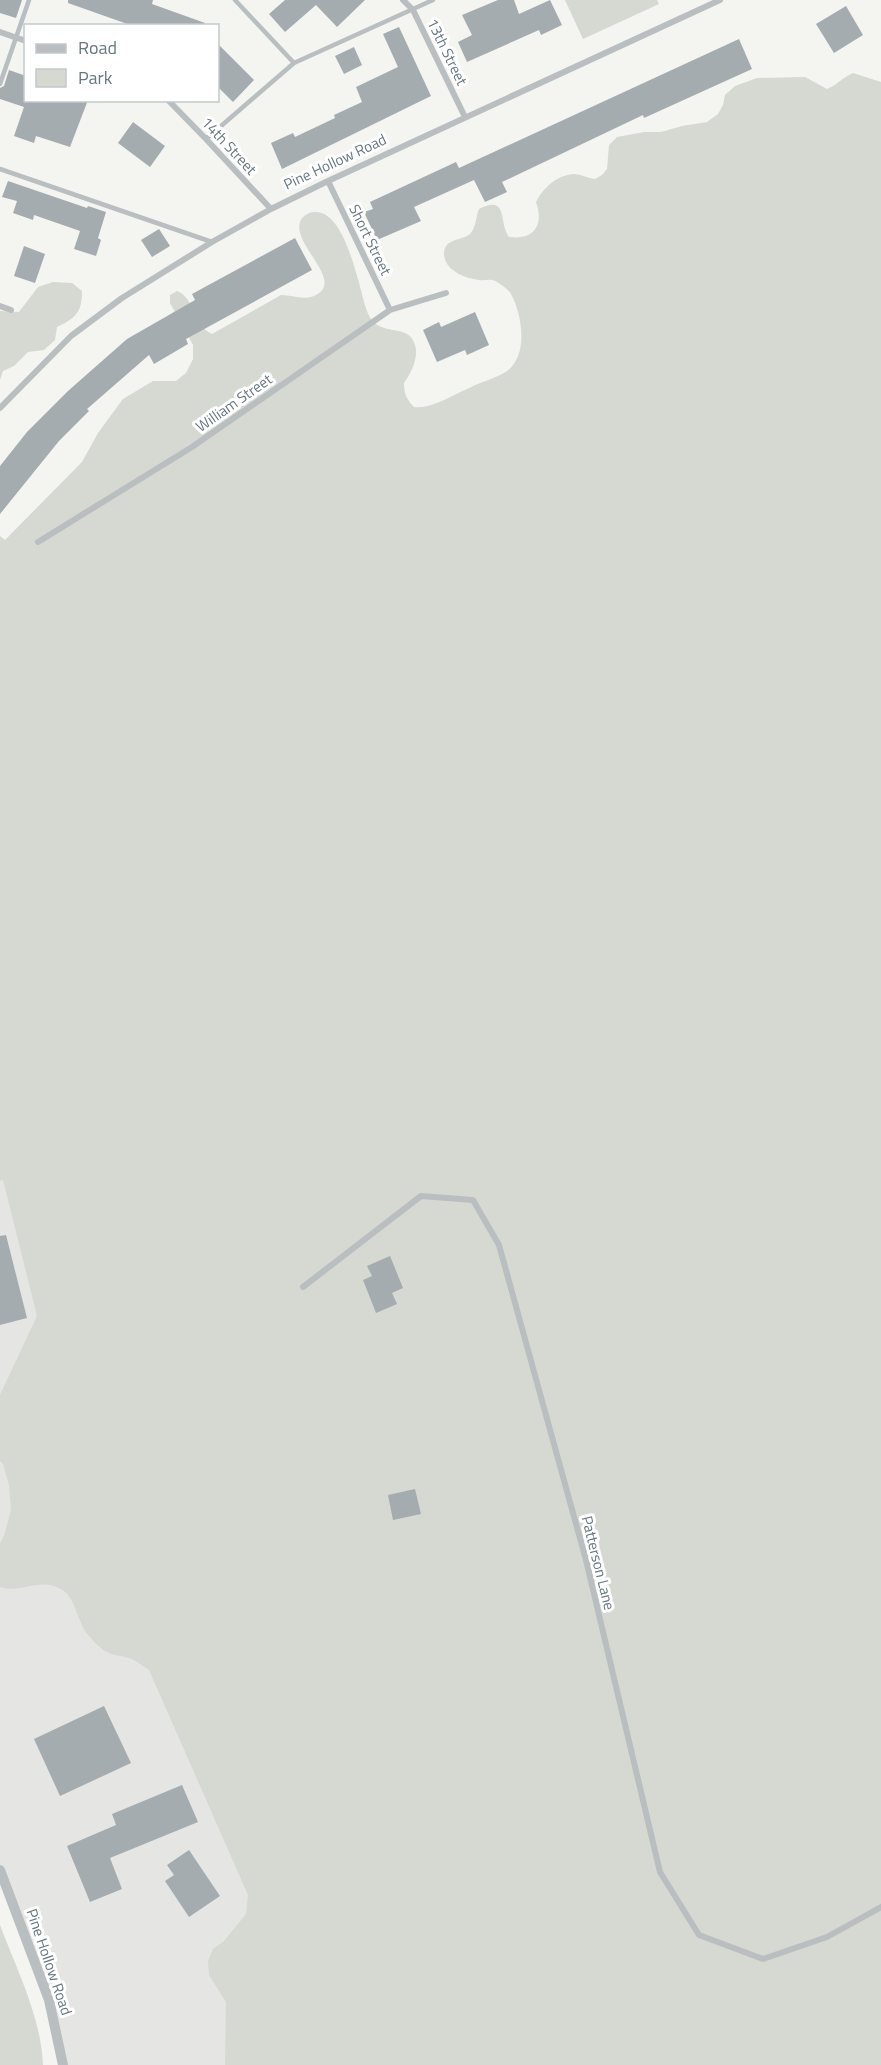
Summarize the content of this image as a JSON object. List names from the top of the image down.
{
  "streets": {
    "street": [
      "13th Street",
      "14th Street",
      "Pine Hollow Road",
      "Short Street",
      "William Street",
      "Patterson Lane"
    ]
  },
  "crossings": [
    ["13th Street", "Pine Hollow Road"],
    ["14th Street", "Pine Hollow Road"],
    ["Pine Hollow Road", "Short Street"],
    ["Short Street", "William Street"]
  ],
  "legend": ["Road", "Park"]
}
